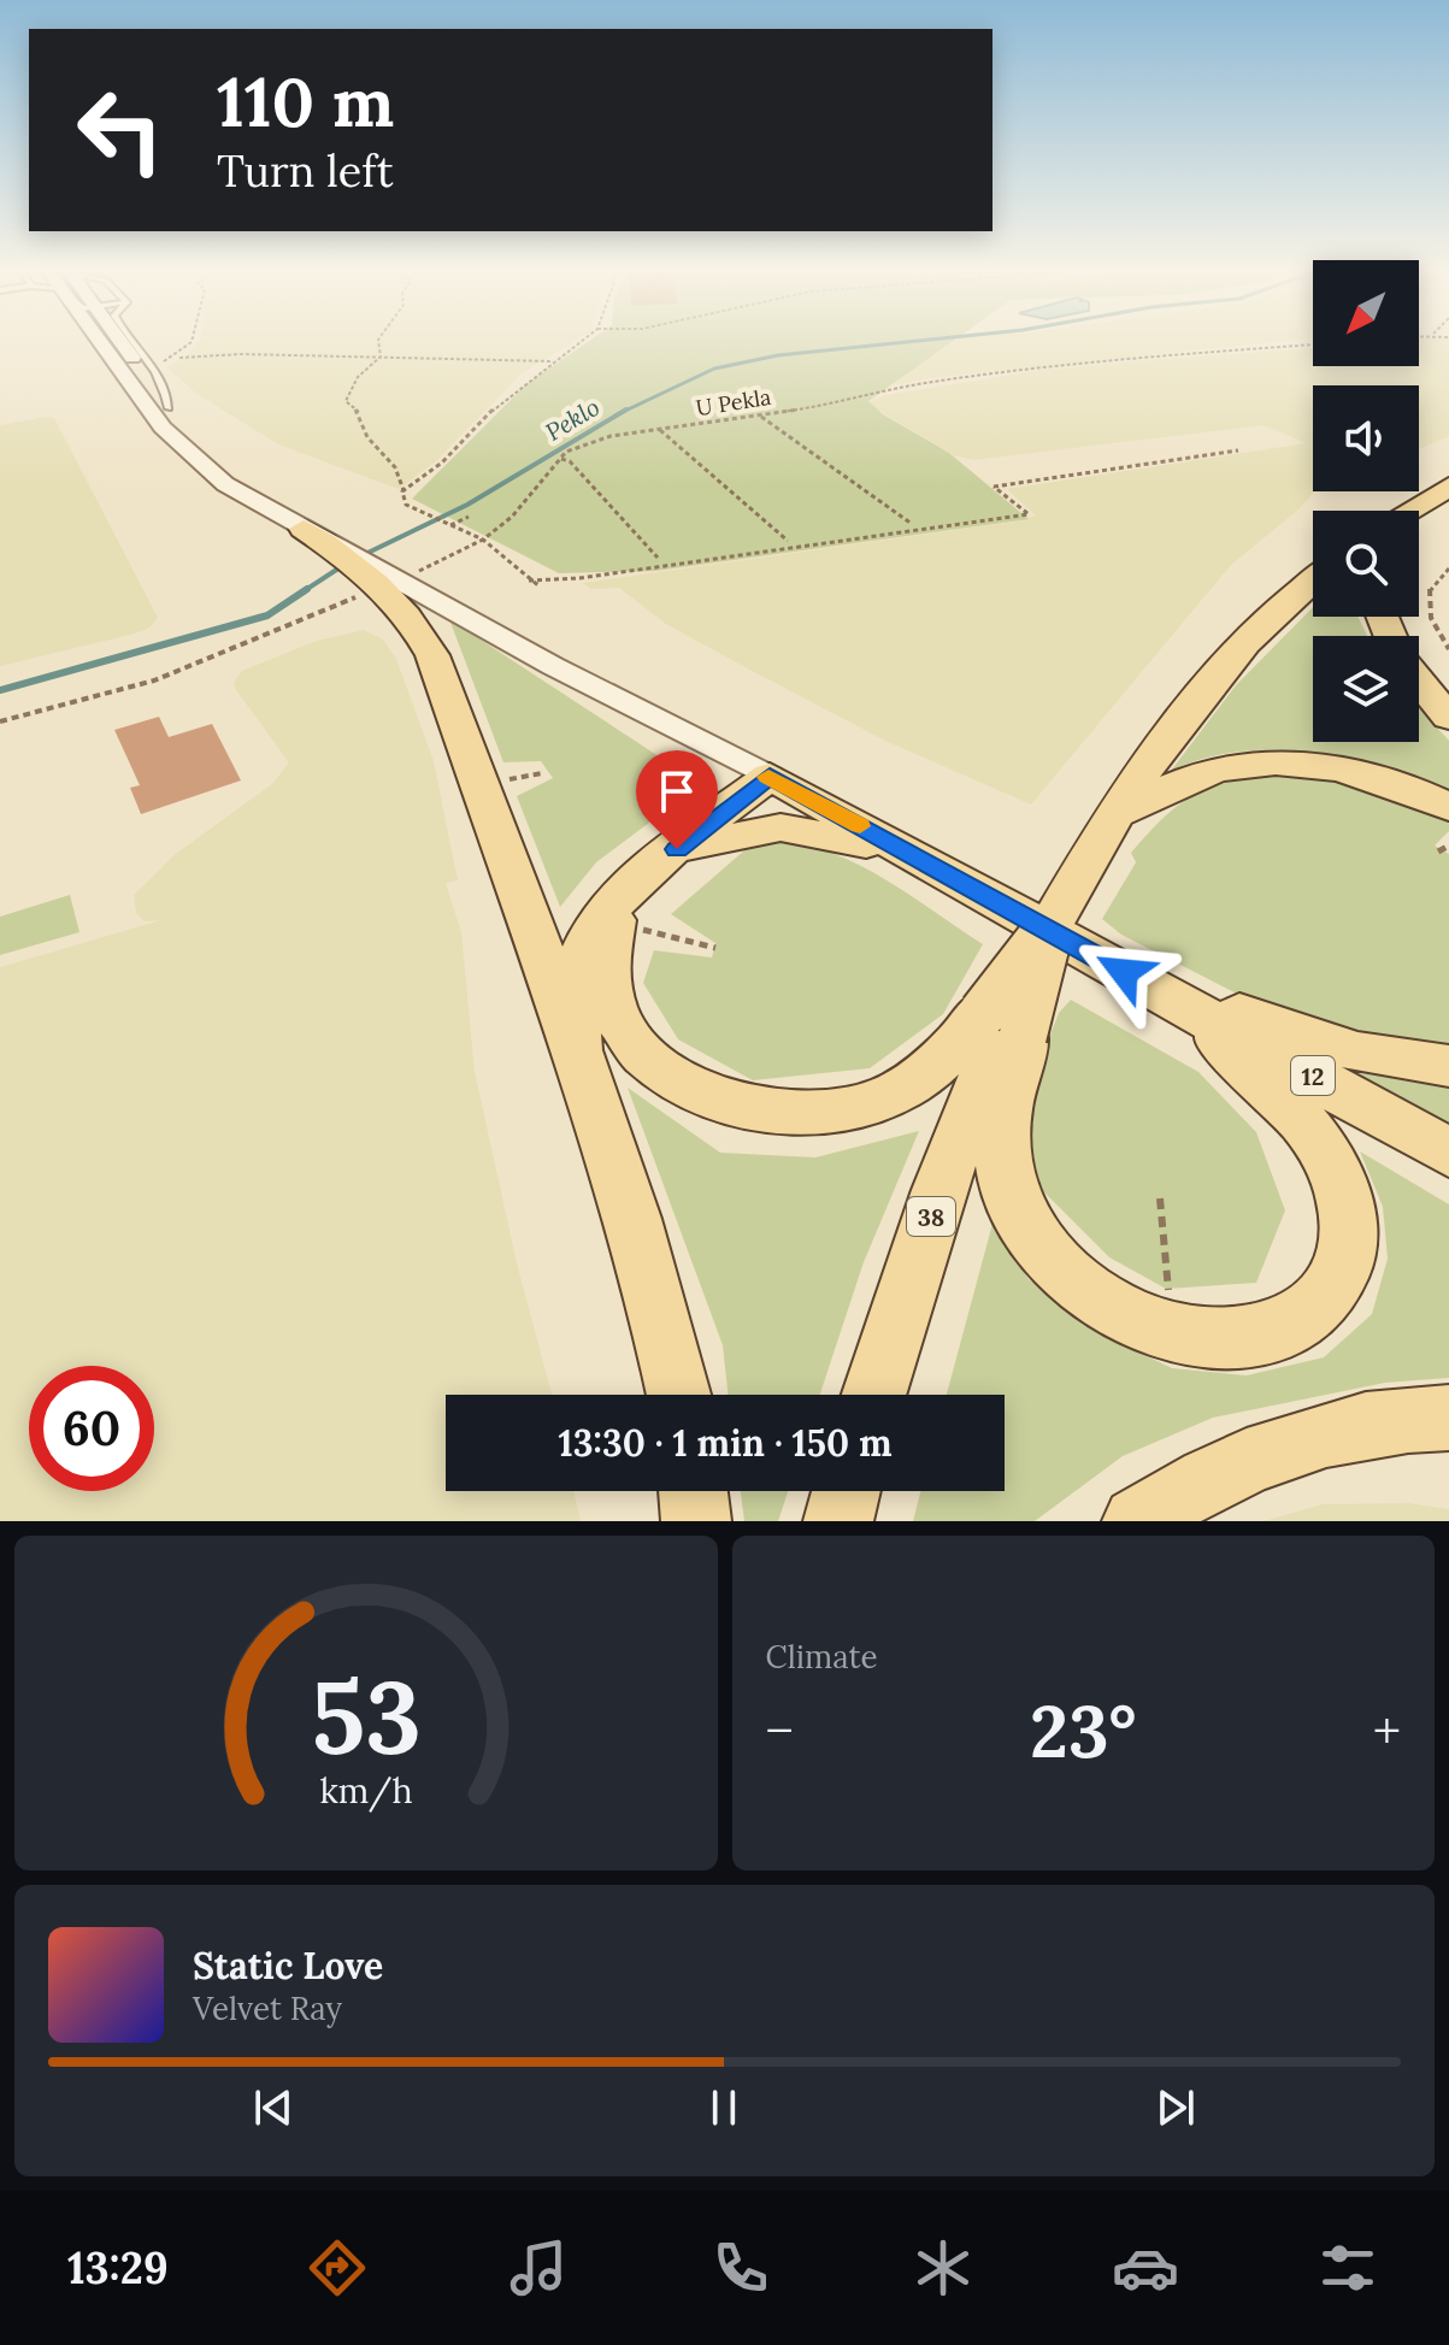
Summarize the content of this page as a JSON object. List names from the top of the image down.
{
  "streets": {
    "main road": ["12", "38"],
    "path": ["U Pekla"]
  },
  "water": ["Peklo"],
  "north": "bottom left",
  "page": {
    "turn": ["110 m", "Turn left"],
    "limit": "60",
    "trip": "13:30 · 1 min · 150 m",
    "tile": "Climate",
    "heat": ["−", "23°", "+"],
    "song": ["Static Love", "Velvet Ray"],
    "tabs": "13:29",
    "gauge": ["53", "km/h"]
  }
}
